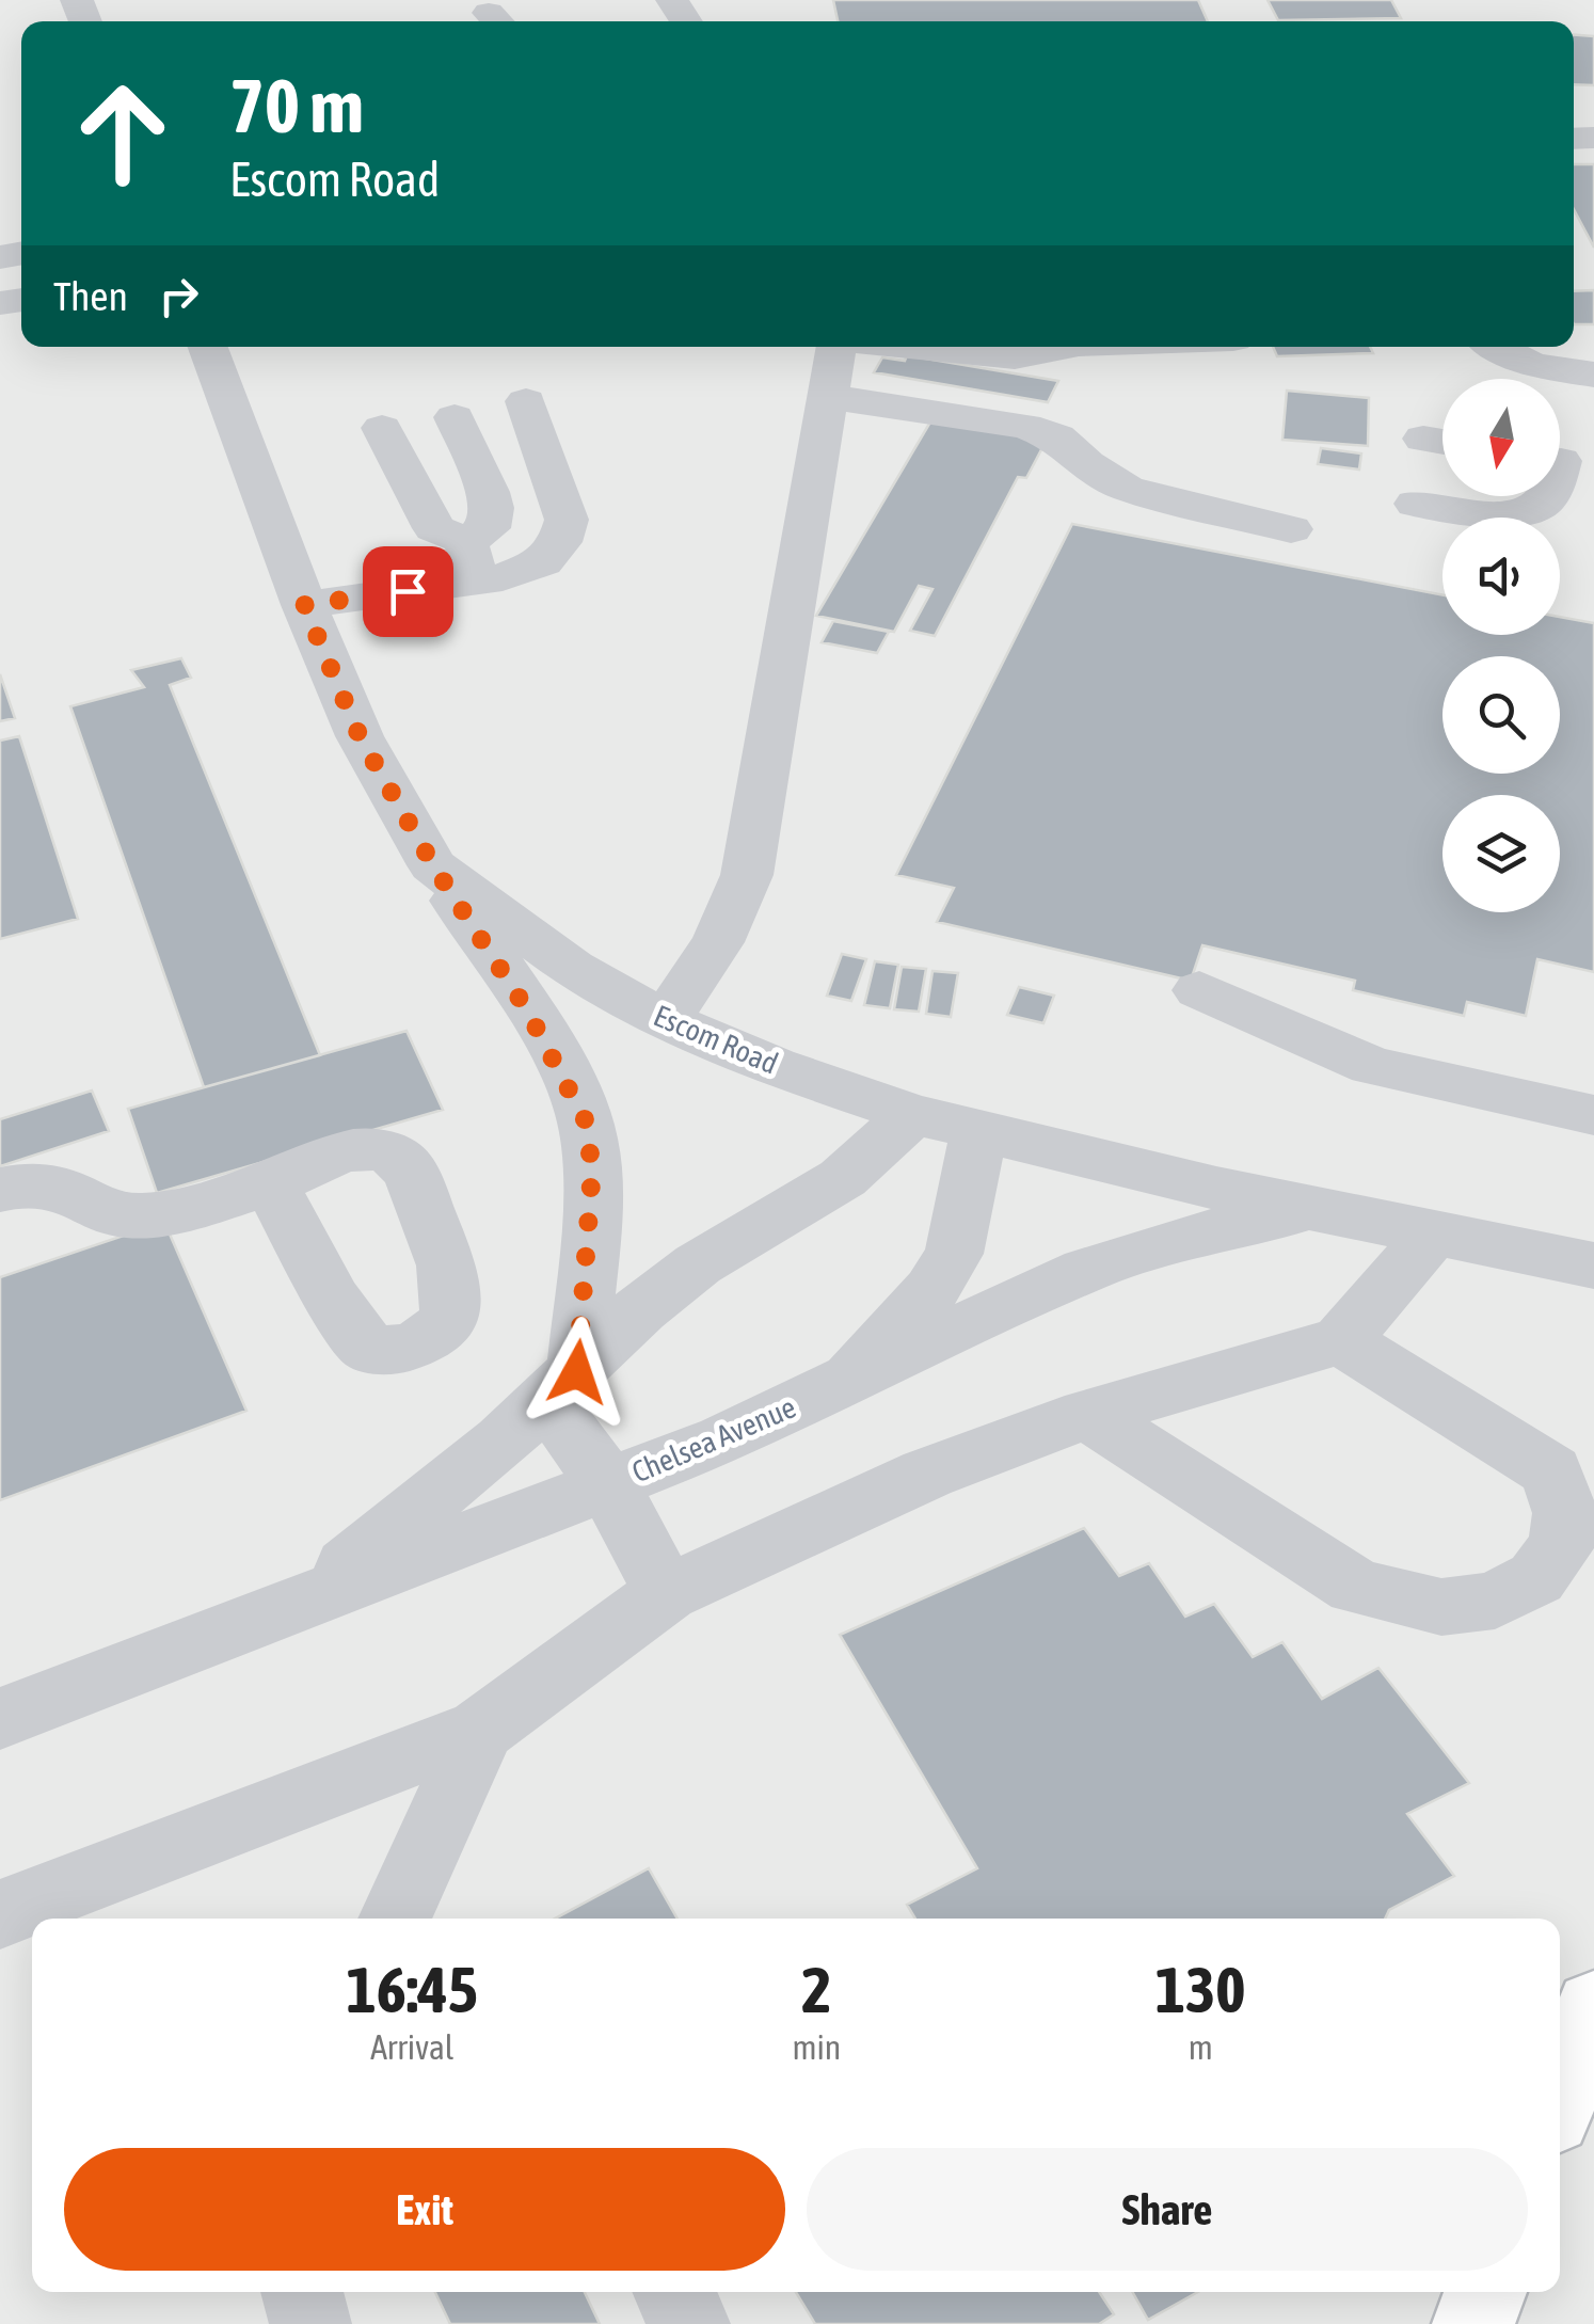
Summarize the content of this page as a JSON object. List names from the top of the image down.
{
  "streets": {
    "street": ["Escom Road", "Chelsea Avenue"]
  },
  "crossings": [
    ["Escom Road", "Chelsea Avenue"]
  ],
  "north": "bottom",
  "page": {
    "turn": ["70 m", "Escom Road"],
    "then": "Then",
    "eta": [
      "16:45",
      "Arrival",
      "2",
      "min",
      "130",
      "m"
    ],
    "buttons": ["Exit", "Share"]
  }
}
